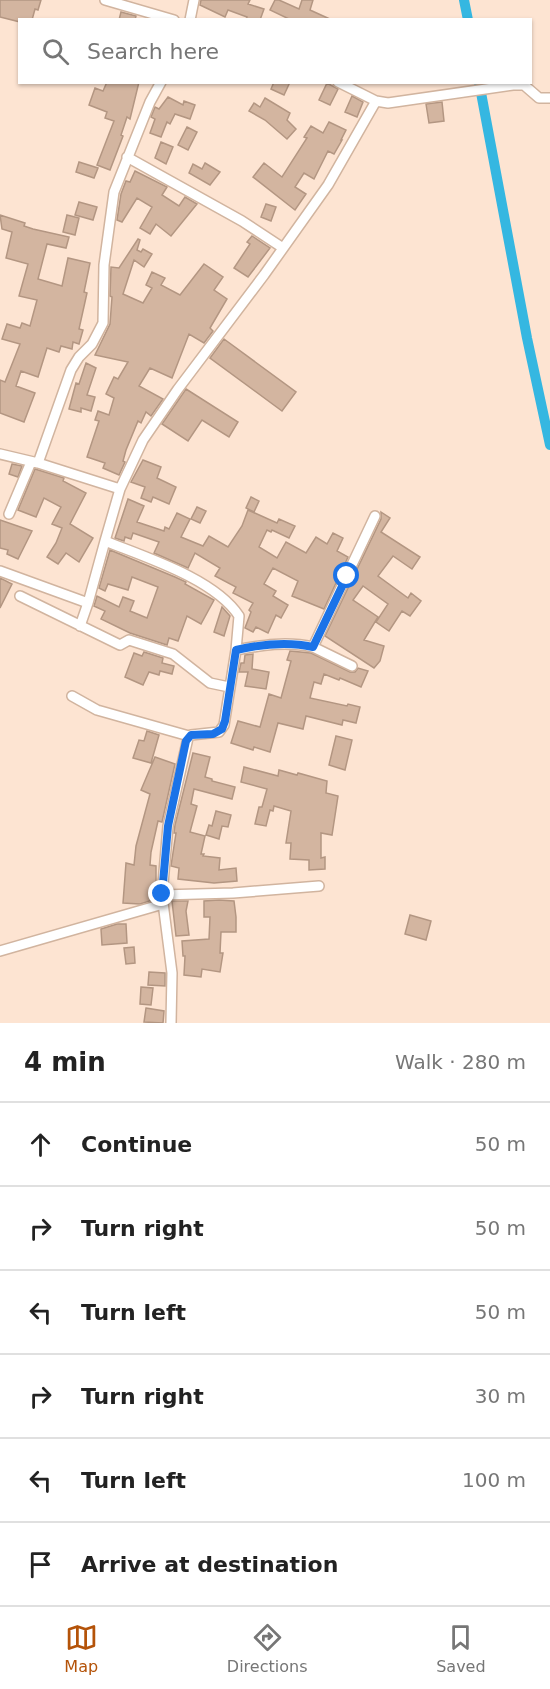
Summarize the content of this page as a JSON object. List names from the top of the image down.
{
  "page": {
    "search": "Search here",
    "heading": ["4 min", "Walk · 280 m"],
    "list": [
      ["Continue", "50 m"],
      ["Turn right", "50 m"],
      ["Turn left", "50 m"],
      ["Turn right", "30 m"],
      ["Turn left", "100 m"],
      "Arrive at destination"
    ],
    "nav": ["Map", "Directions", "Saved"]
  }
}
